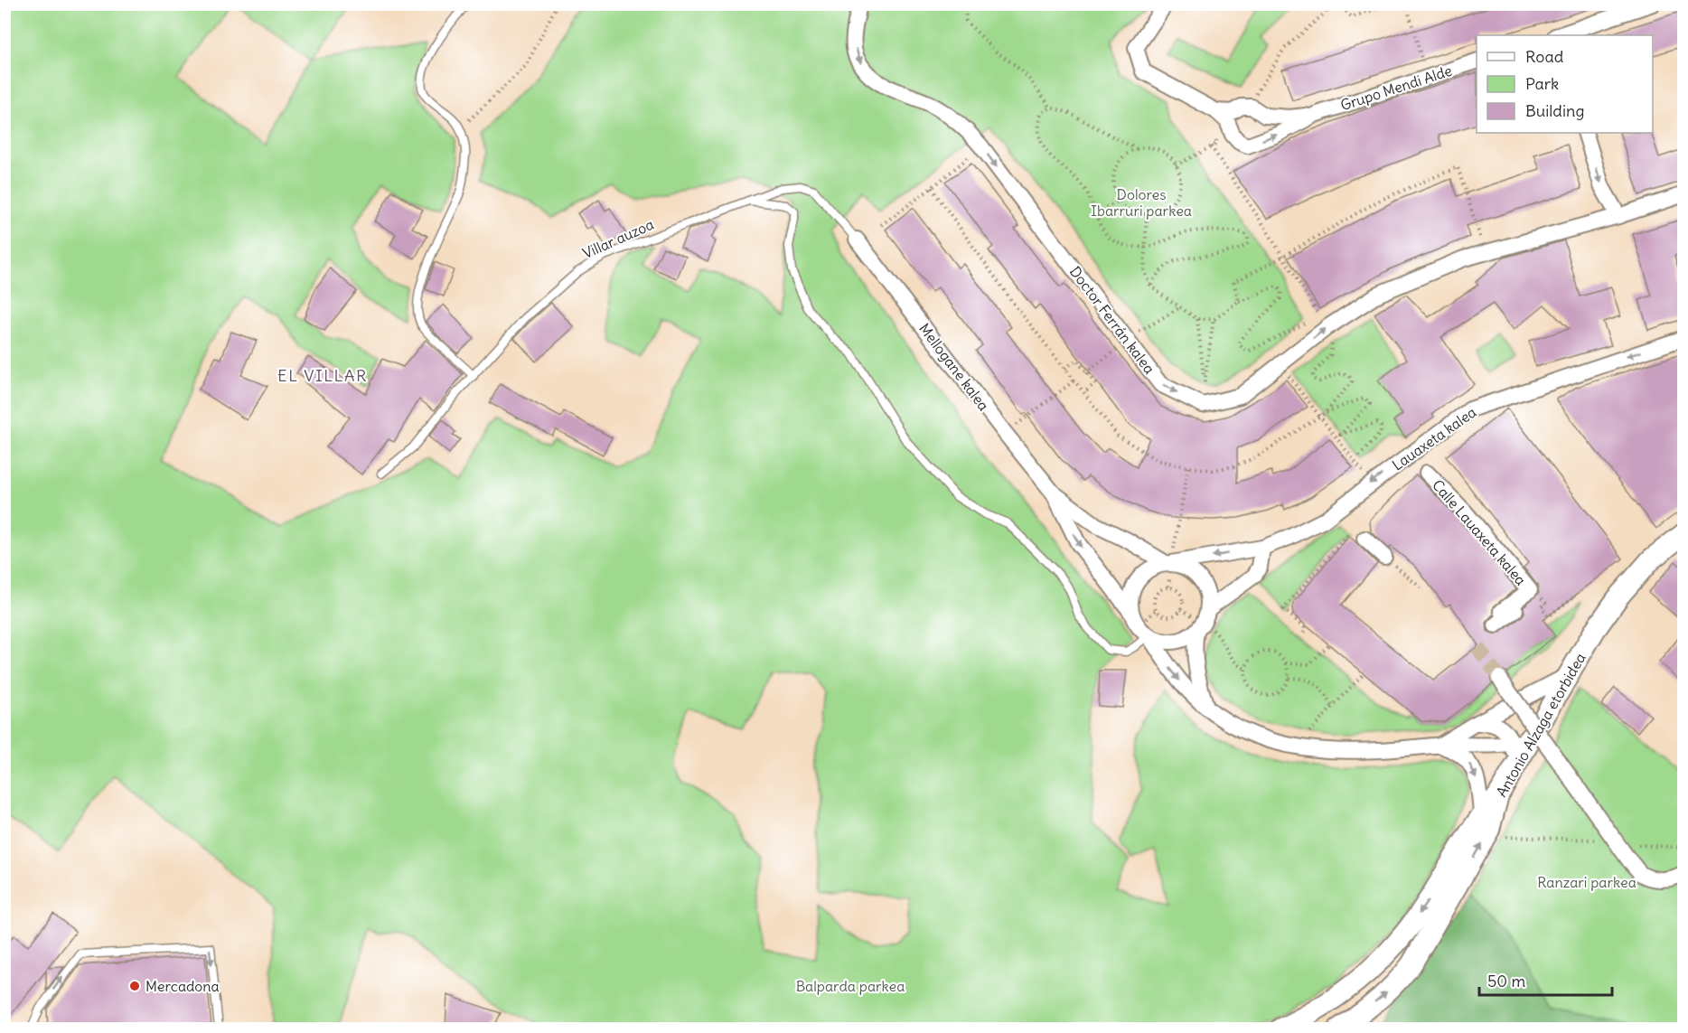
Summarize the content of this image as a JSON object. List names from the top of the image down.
{
  "streets": {
    "street": [
      "Grupo Mendi Alde",
      "Doctor Ferrán kalea",
      "Mellogane kalea",
      "Lauaxeta kalea",
      "Calle Lauaxeta kalea",
      "Antonio Alzaga etorbidea"
    ],
    "lane": ["Villar auzoa"]
  },
  "crossings": [
    ["Villar auzoa", "Mellogane kalea"],
    ["Mellogane kalea", "Lauaxeta kalea"]
  ],
  "one_way": ["Lauaxeta kalea"],
  "districts": ["EL VILLAR"],
  "parks": ["Dolores Ibarruri parkea", "Ranzari parkea", "Balparda parkea"],
  "places": ["Mercadona"],
  "legend": ["Road", "Park", "Building"],
  "scale_bar": "50 m"
}
